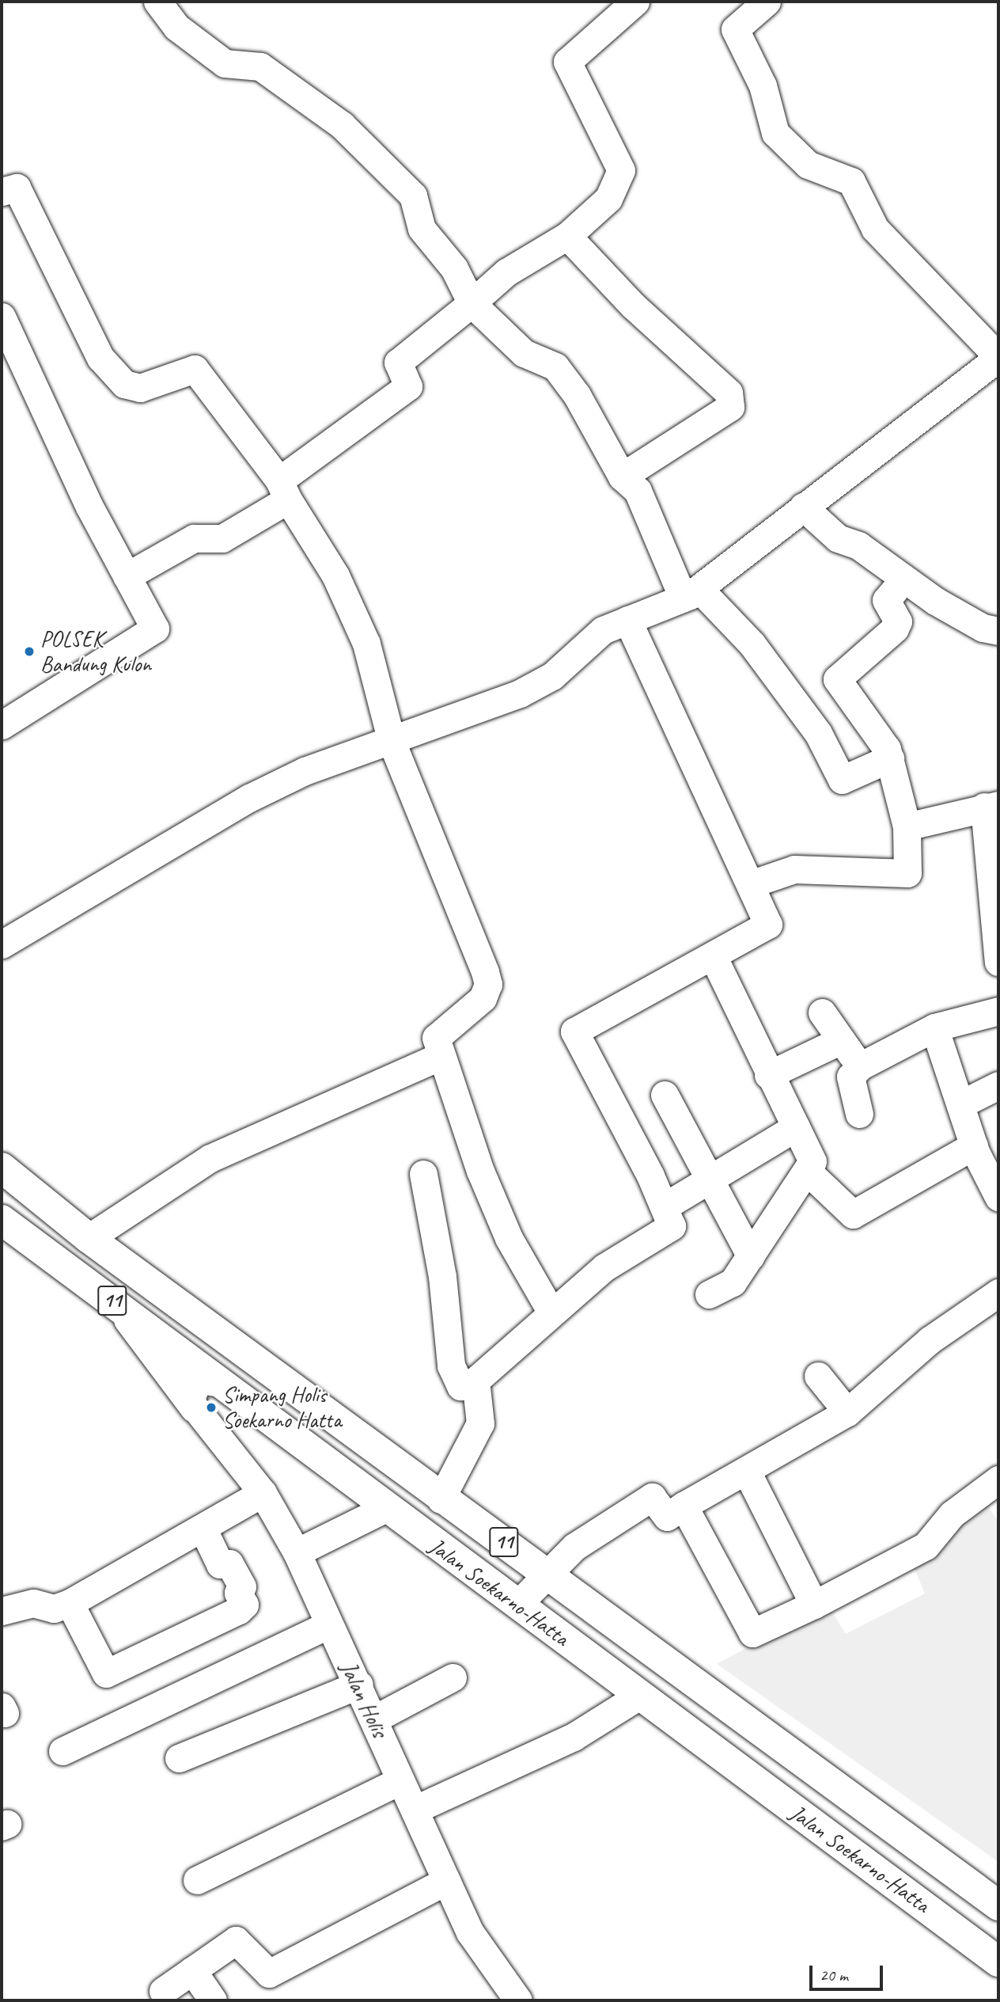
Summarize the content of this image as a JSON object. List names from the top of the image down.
{
  "streets": {
    "highway": ["11", "Jalan Soekarno-Hatta"],
    "street": ["Jalan Holis"]
  },
  "crossings": [
    ["Jalan Soekarno-Hatta", "Jalan Holis"]
  ],
  "places": ["POLSEK Bandung Kulon", "Simpang Holis Soekarno Hatta"],
  "scale_bar": "20 m"
}
